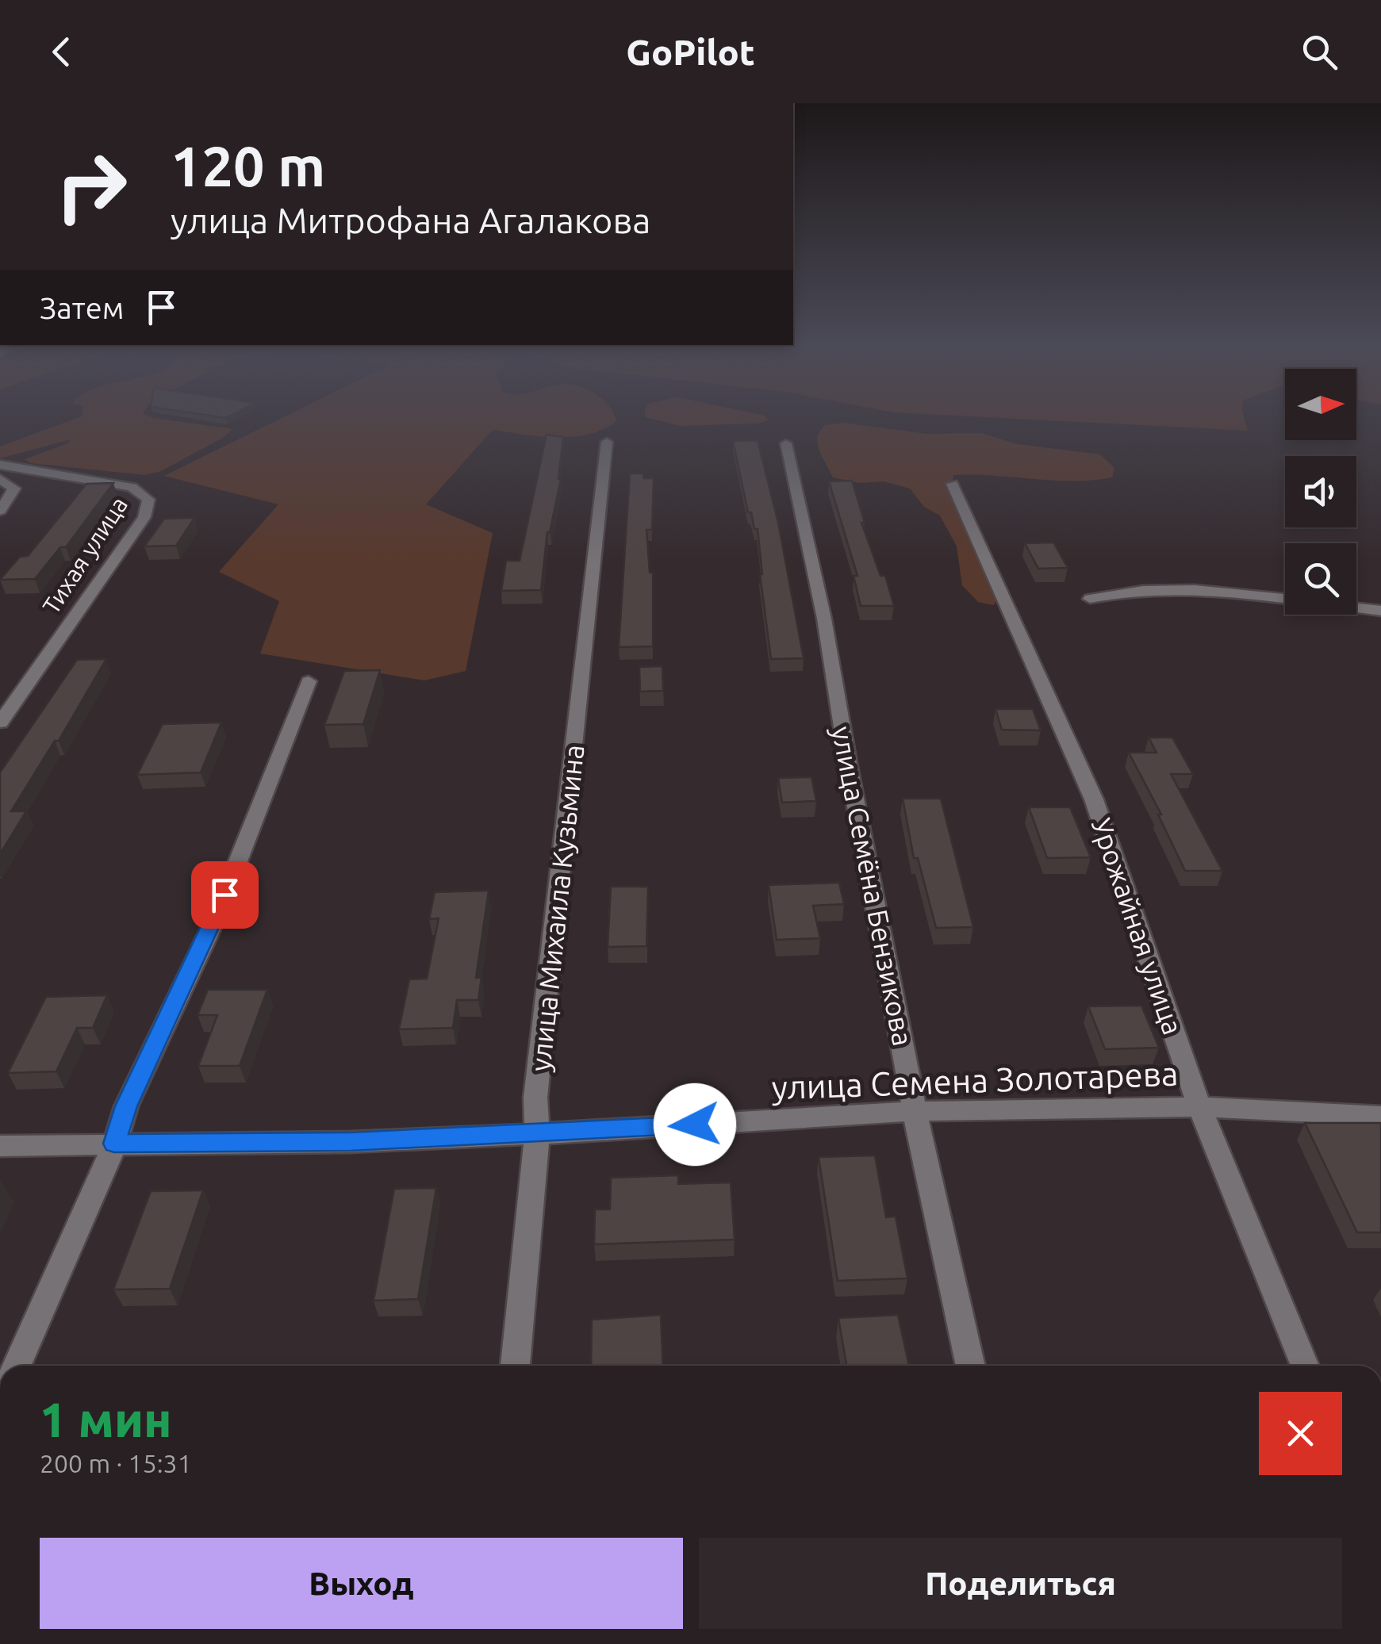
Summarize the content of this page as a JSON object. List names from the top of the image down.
{
  "streets": {
    "street": [
      "Тихая улица",
      "улица Семёна Бензикова",
      "улица Михаила Кузьмина",
      "Урожайная улица",
      "улица Семена Золотарева"
    ]
  },
  "crossings": [
    ["улица Семёна Бензикова", "улица Семена Золотарева"],
    ["улица Михаила Кузьмина", "улица Семена Золотарева"],
    ["Урожайная улица", "улица Семена Золотарева"]
  ],
  "north": "right",
  "page": {
    "header": "GoPilot",
    "turn": ["120 m", "улица Митрофана Агалакова"],
    "then": "Затем",
    "heading": ["1 мин", "200 m · 15:31"],
    "buttons": ["Выход", "Поделиться"]
  }
}
